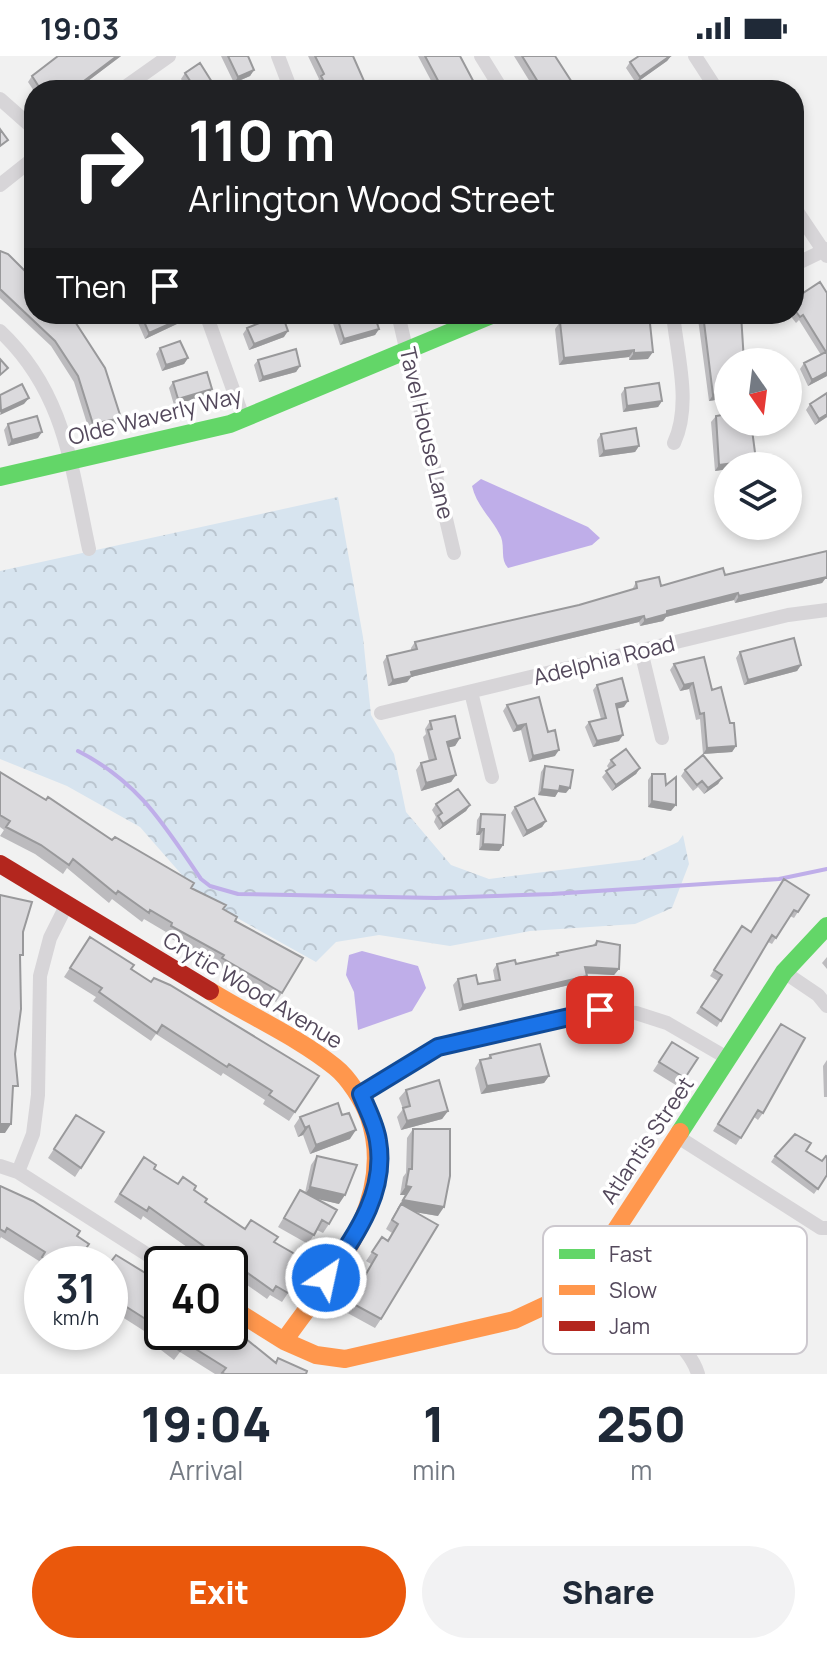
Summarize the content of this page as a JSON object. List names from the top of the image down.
{
  "streets": {
    "street": [
      "Olde Waverly Way",
      "Tavel House Lane",
      "Adelphia Road",
      "Crytic Wood Avenue",
      "Atlantis Street"
    ]
  },
  "crossings": [
    ["Olde Waverly Way", "Tavel House Lane"],
    ["Crytic Wood Avenue", "Atlantis Street"]
  ],
  "legend": ["Fast", "Slow", "Jam"],
  "north": "bottom",
  "page": {
    "status": "19:03",
    "turn": ["110 m", "Arlington Wood Street"],
    "then": "Then",
    "speed": "31 km/h",
    "limit": "40",
    "eta": [
      "19:04",
      "Arrival",
      "1",
      "min",
      "250",
      "m"
    ],
    "buttons": ["Exit", "Share"]
  }
}
